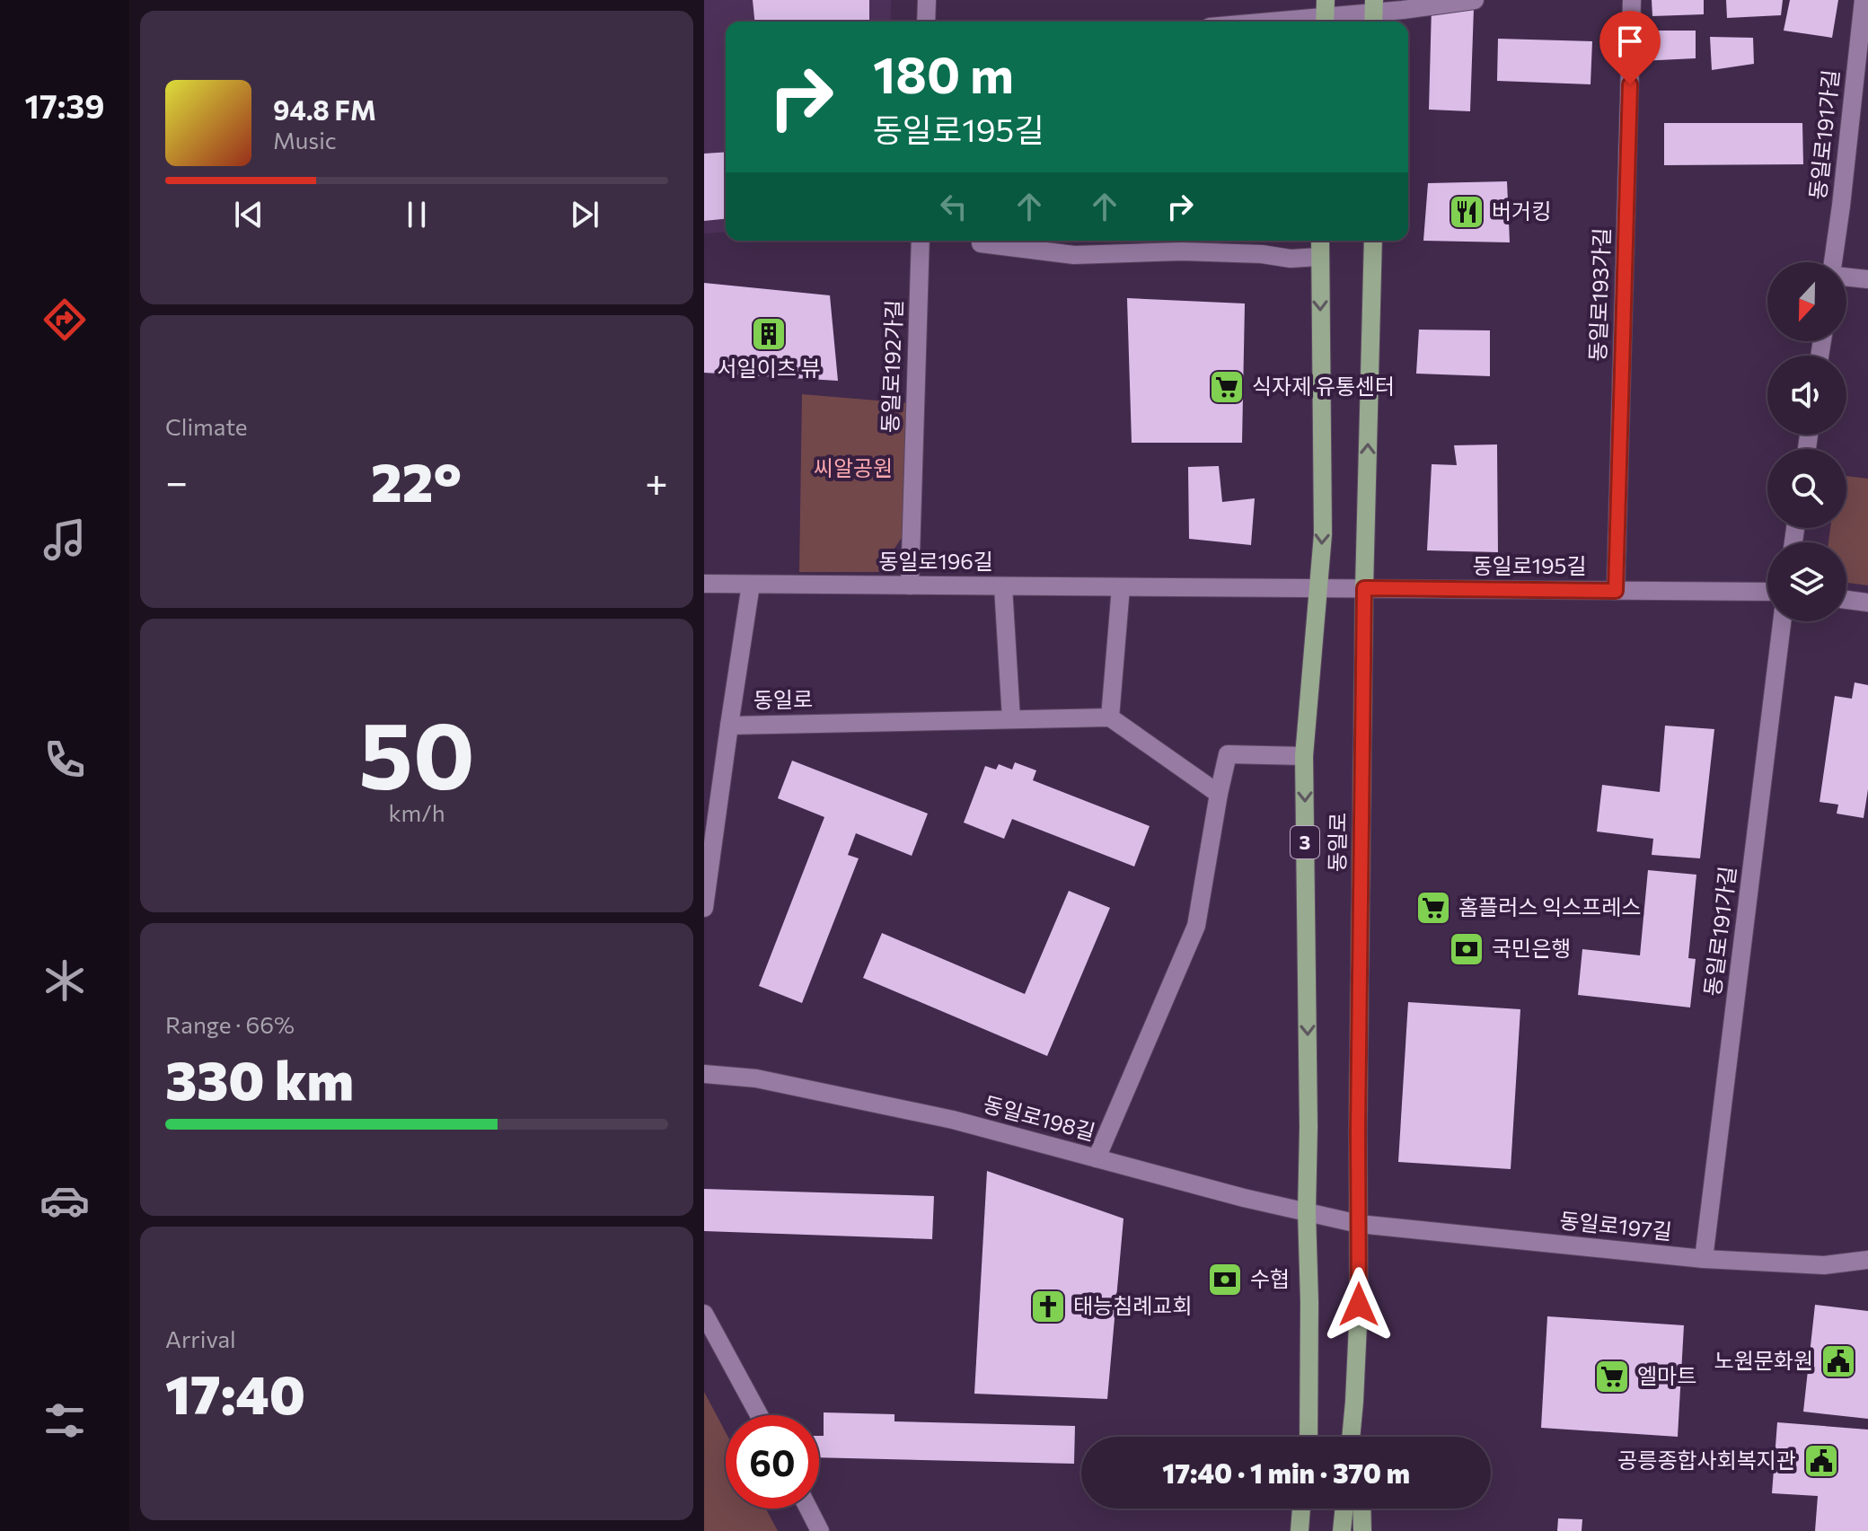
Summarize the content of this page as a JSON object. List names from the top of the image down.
{
  "streets": {
    "main road": ["동일로", "3"],
    "street": [
      "동일로191가길",
      "동일로193가길",
      "동일로192가길",
      "동일로196길",
      "동일로195길",
      "동일로198길",
      "동일로197길"
    ]
  },
  "crossings": [
    ["동일로191가길", "동일로197길"],
    ["동일로193가길", "동일로195길"],
    ["동일로192가길", "동일로196길"],
    ["동일로196길", "동일로195길"],
    ["동일로196길", "동일로"],
    ["동일로195길", "동일로"],
    ["동일로", "동일로198길"],
    ["동일로", "동일로197길"],
    ["동일로198길", "동일로197길"]
  ],
  "parks": ["씨알공원"],
  "places": {
    "restaurant": ["버거킹"],
    "building": ["서일이츠 뷰"],
    "supermarket": ["식자제 유통센터", "홈플러스 익스프레스", "엘마트"],
    "bank": ["국민은행", "수협"],
    "church": ["태능침례교회"],
    "public building": ["노원문화원", "공릉종합사회복지관"]
  },
  "north": "bottom",
  "page": {
    "tabs": "17:39",
    "turn": ["180 m", "동일로195길"],
    "song": ["94.8 FM", "Music"],
    "tile": [
      "Climate",
      ["50", "km/h"],
      ["Range · 66%", "330 km"],
      ["Arrival", "17:40"]
    ],
    "heat": ["−", "22°", "+"],
    "limit": "60",
    "trip": "17:40 · 1 min · 370 m"
  }
}
